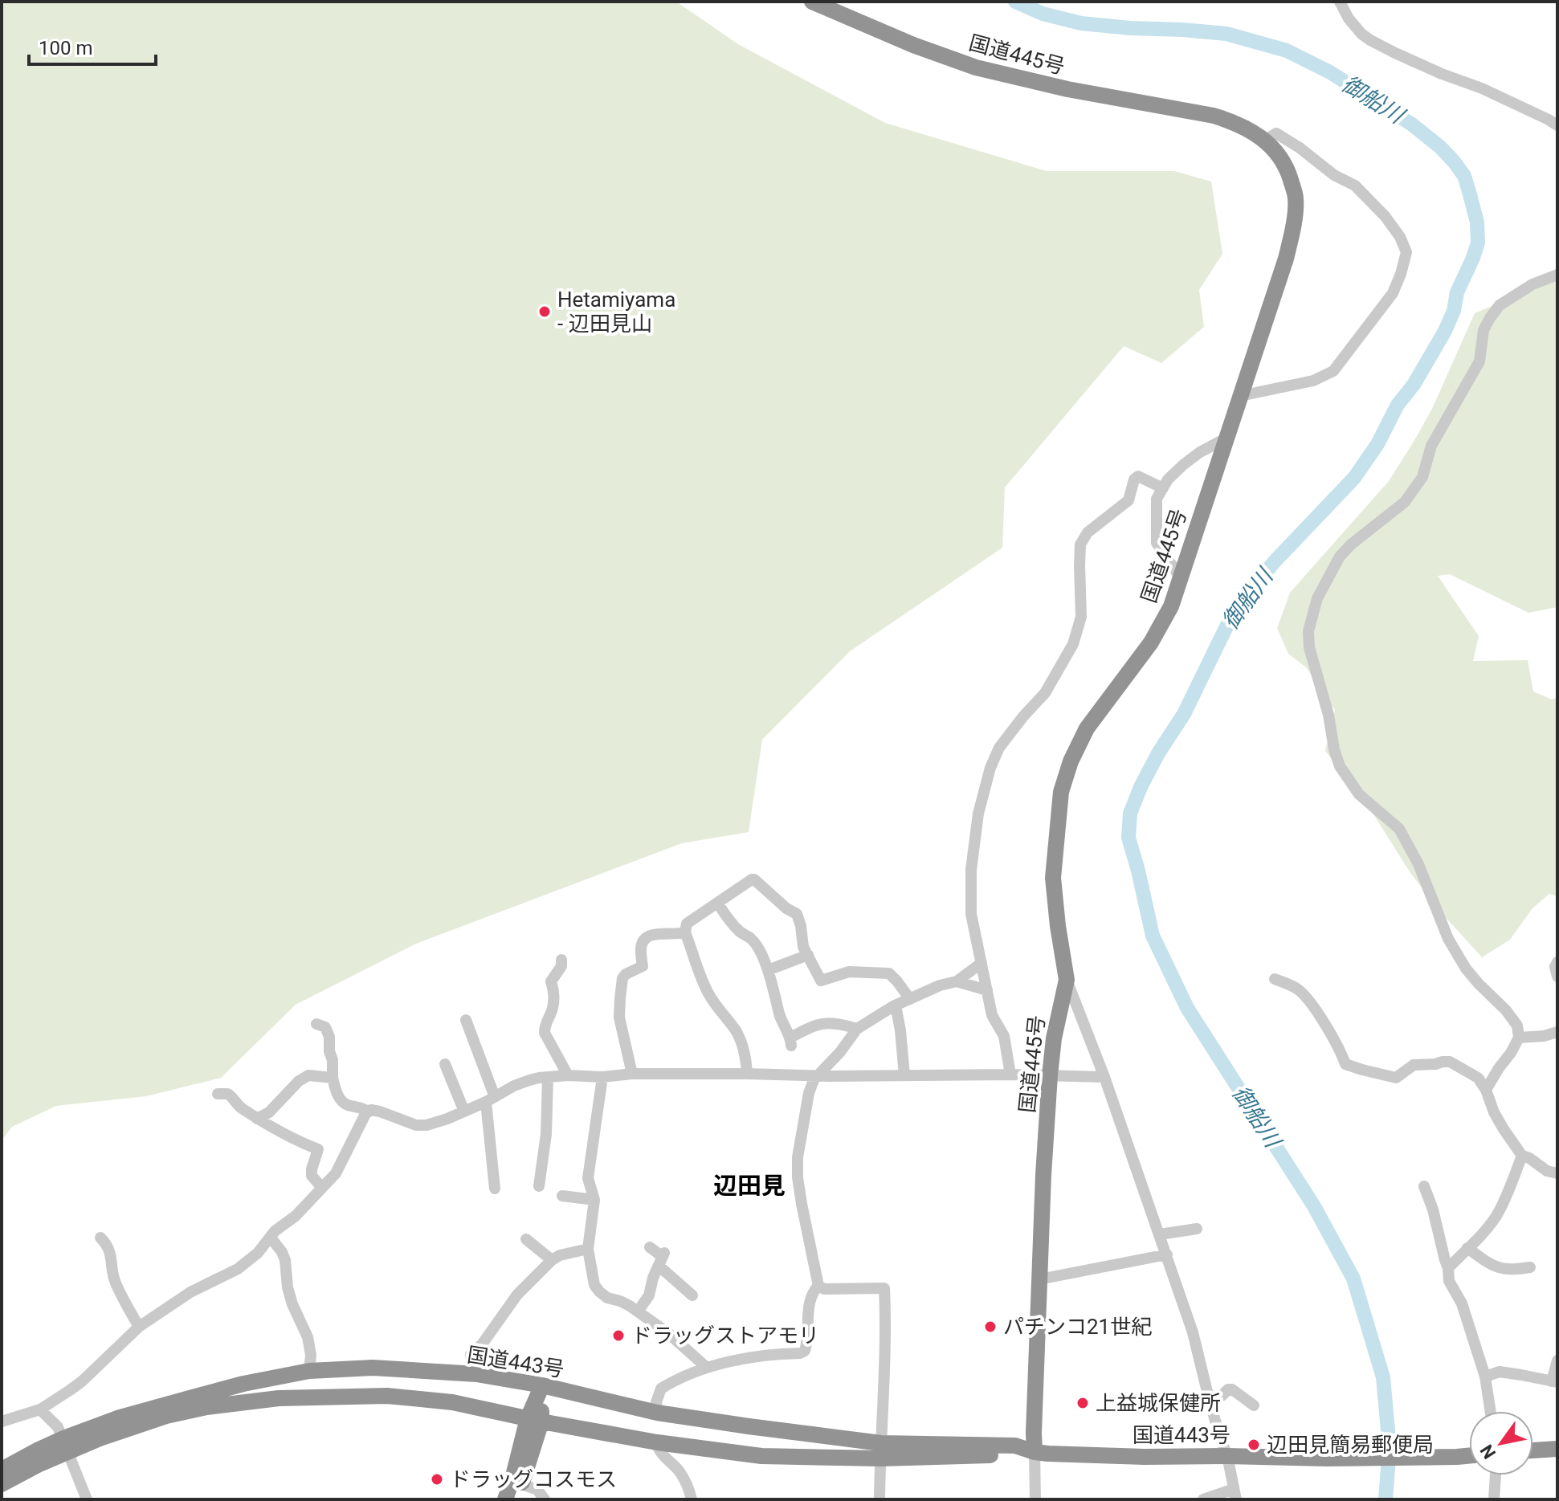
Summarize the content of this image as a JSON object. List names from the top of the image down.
{
  "streets": {
    "highway": ["国道445号", "国道443号"]
  },
  "crossings": [
    ["国道445号", "国道443号"]
  ],
  "districts": ["辺田見"],
  "water": ["御船川"],
  "places": [
    "Hetamiyama - 辺田見山",
    "パチンコ21世紀",
    "ドラッグストアモリ",
    "上益城保健所",
    "辺田見簡易郵便局",
    "ドラッグコスモス"
  ],
  "scale_bar": "100 m",
  "north": "bottom left"
}
